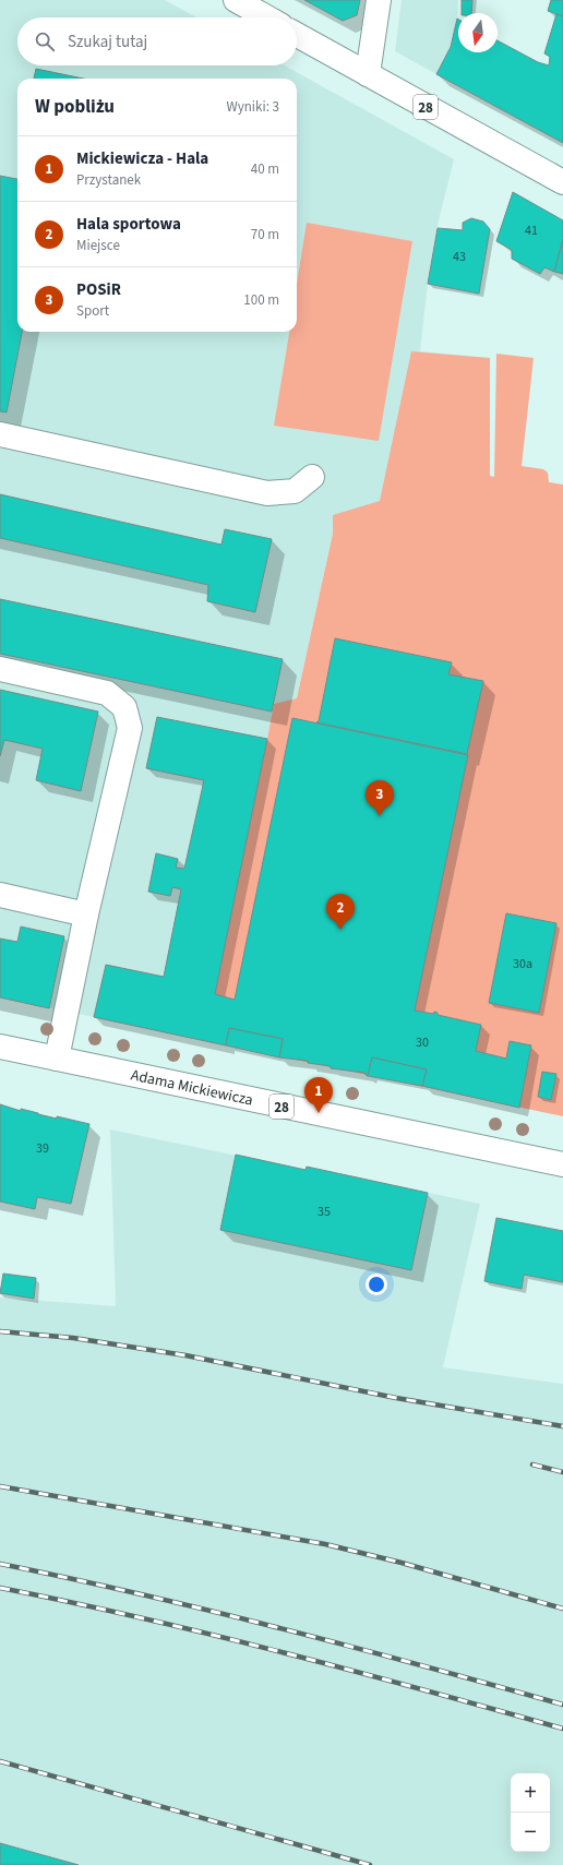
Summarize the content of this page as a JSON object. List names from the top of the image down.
{
  "streets": {
    "main road": ["28", "Adama Mickiewicza"]
  },
  "house_numbers": [
    "41",
    "43",
    "30a",
    "30",
    "39",
    "35"
  ],
  "north": "bottom",
  "page": {
    "search": "Szukaj tutaj",
    "heading": ["W pobliżu", "Wyniki: 3"],
    "list": [
      {
        "mark": "1",
        "name": "Mickiewicza - Hala",
        "note": "Przystanek",
        "value": "40 m"
      },
      {
        "mark": "2",
        "name": "Hala sportowa",
        "note": "Miejsce",
        "value": "70 m"
      },
      {
        "mark": "3",
        "name": "POSiR",
        "note": "Sport",
        "value": "100 m"
      }
    ],
    "pins": ["3", "2", "1"],
    "map_buttons": ["+", "−"]
  }
}
